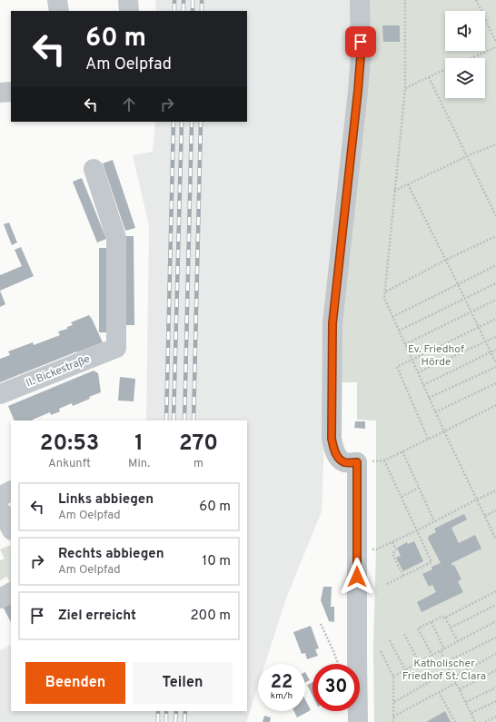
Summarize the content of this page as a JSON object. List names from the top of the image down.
{
  "streets": {
    "street": ["II. Bickestraße"]
  },
  "parks": ["Ev. Friedhof Hörde", "Katholischer Friedhof St. Clara"],
  "page": {
    "turn": ["60 m", "Am Oelpfad"],
    "eta": [
      "20:53",
      "Ankunft",
      "1",
      "Min.",
      "270",
      "m"
    ],
    "list": [
      {
        "name": "Links abbiegen",
        "note": "Am Oelpfad",
        "value": "60 m"
      },
      {
        "name": "Rechts abbiegen",
        "note": "Am Oelpfad",
        "value": "10 m"
      },
      {
        "name": "Ziel erreicht",
        "value": "200 m"
      }
    ],
    "buttons": ["Beenden", "Teilen"],
    "speed": "22 km/h",
    "limit": "30"
  }
}
